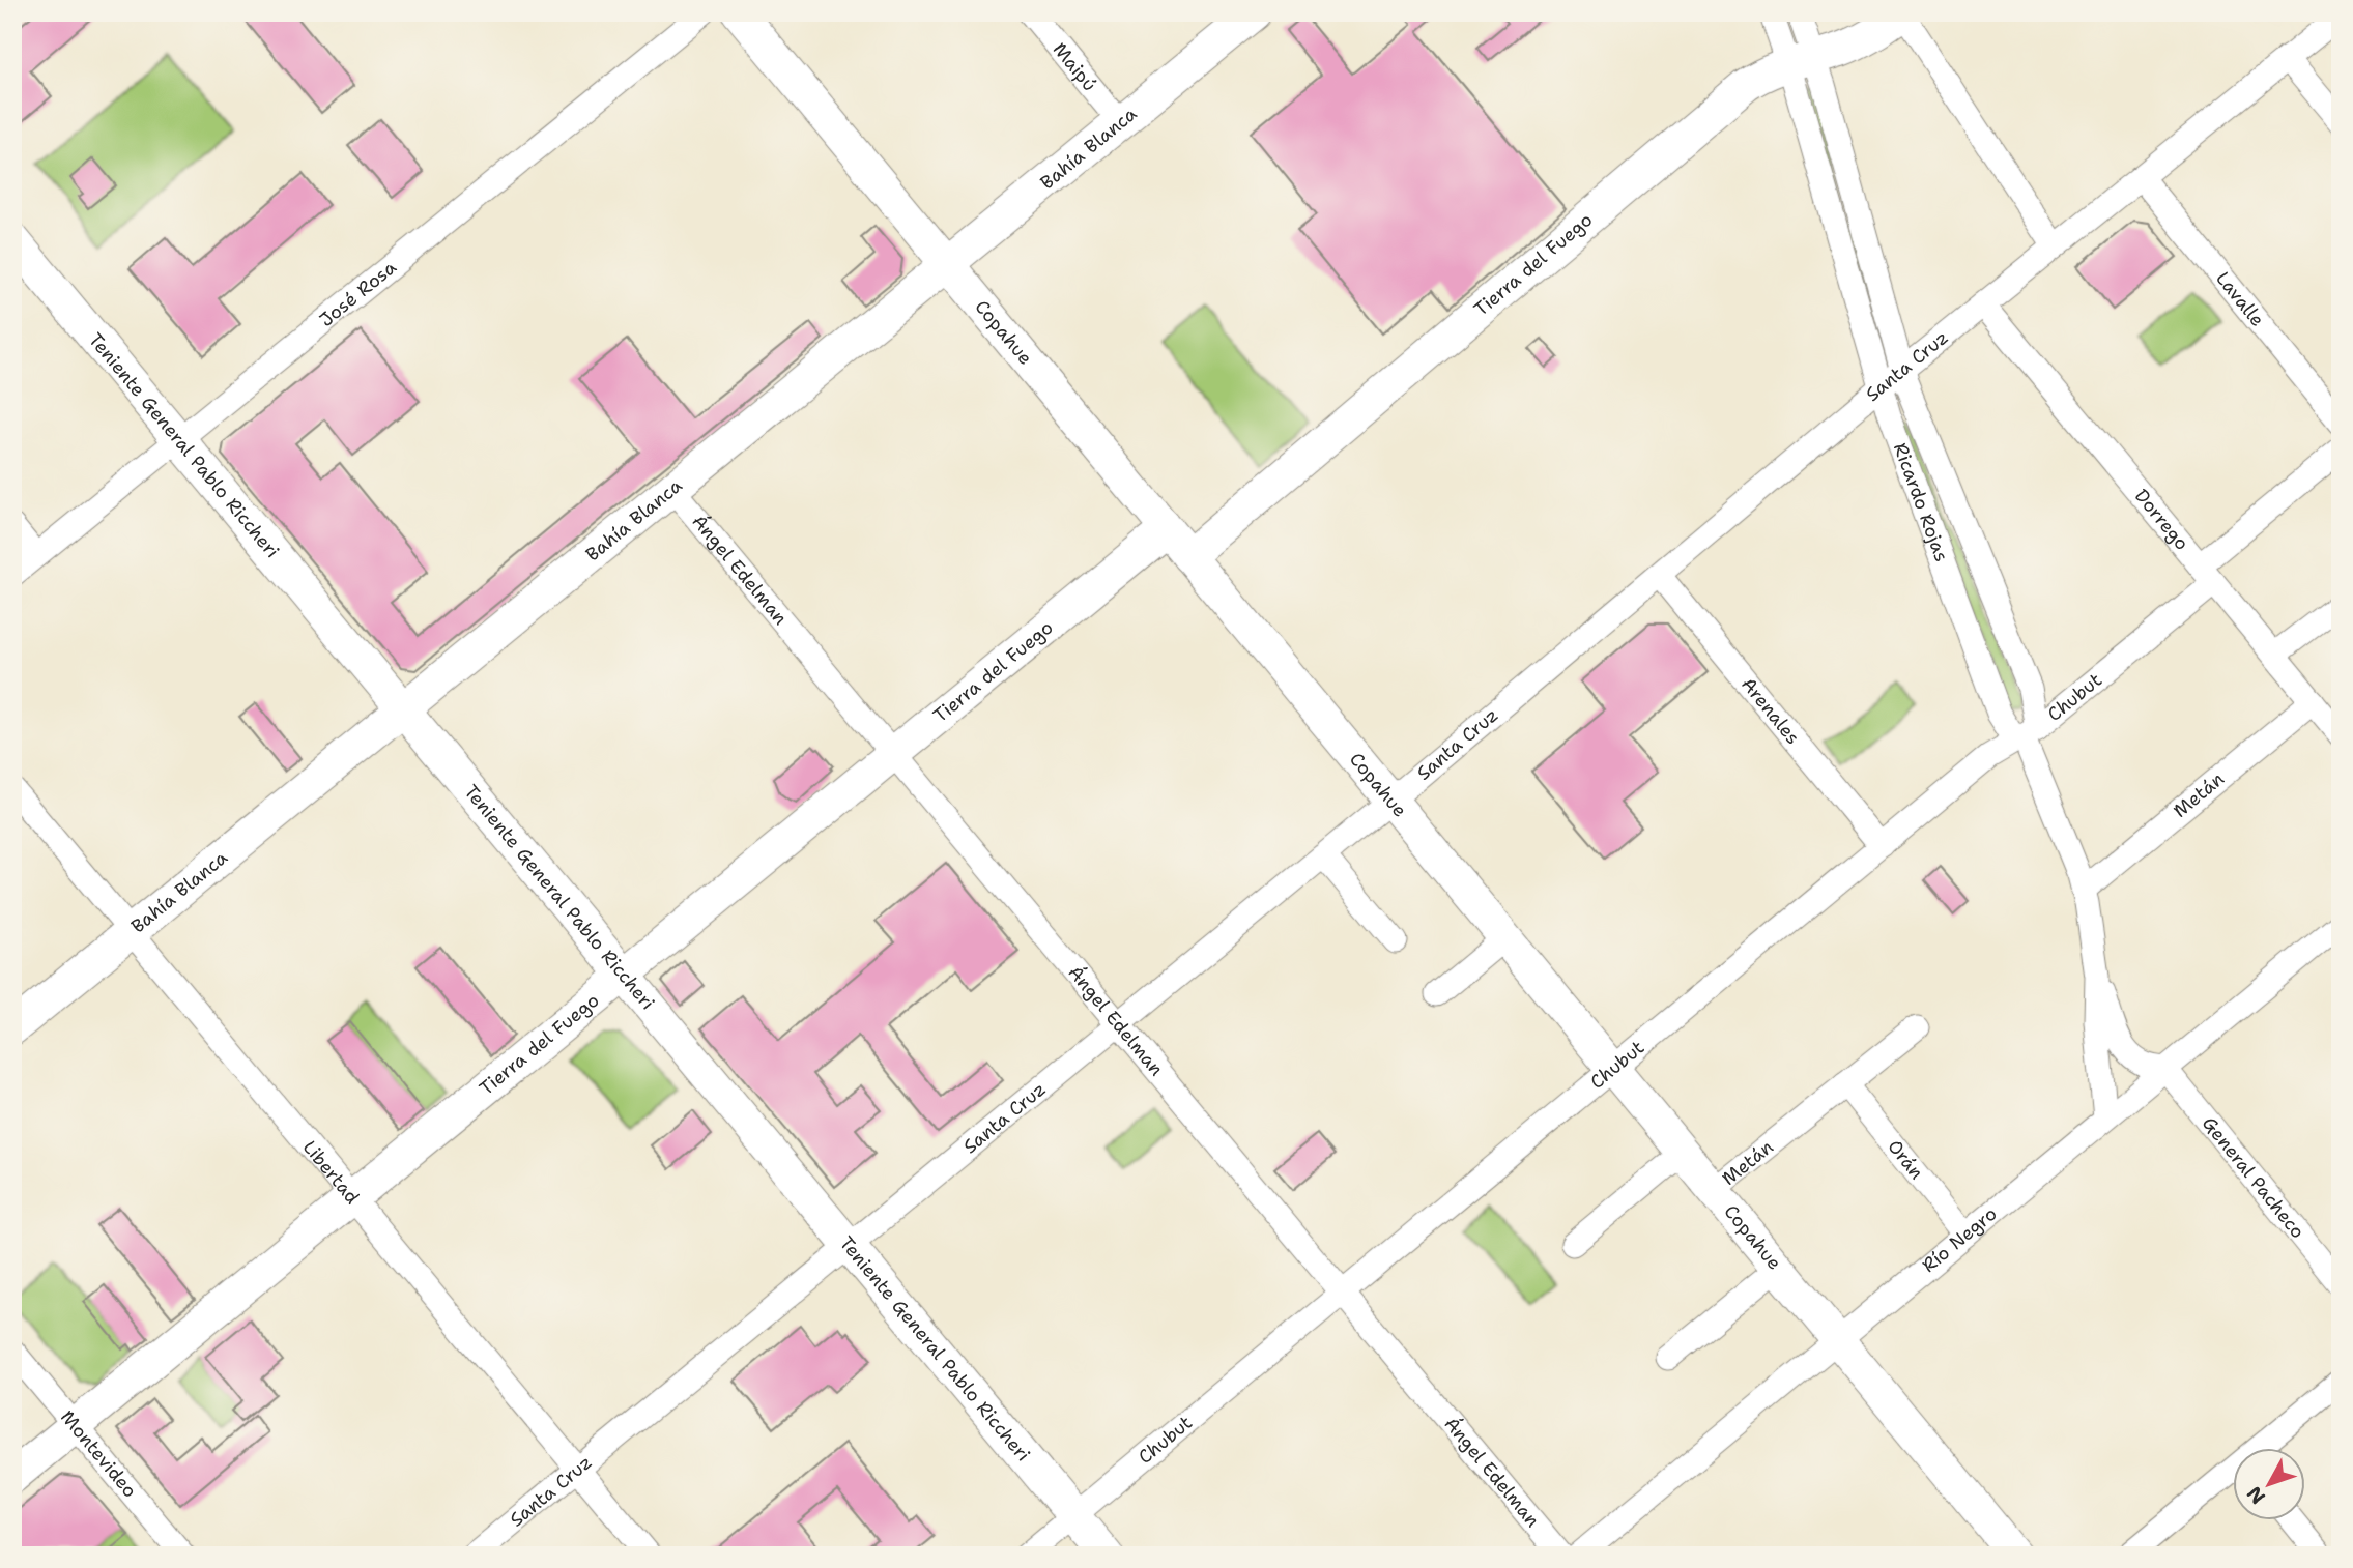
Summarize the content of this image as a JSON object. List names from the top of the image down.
{
  "streets": {
    "street": [
      "Maipú",
      "Bahía Blanca",
      "Tierra del Fuego",
      "José Rosa",
      "Lavalle",
      "Copahue",
      "Santa Cruz",
      "Teniente General Pablo Riccheri",
      "Ricardo Rojas",
      "Dorrego",
      "Ángel Edelman",
      "Chubut",
      "Arenales",
      "Metán",
      "Orán",
      "Libertad",
      "General Pacheco",
      "Río Negro",
      "Montevideo"
    ]
  },
  "crossings": [
    ["Maipú", "Bahía Blanca"],
    ["Bahía Blanca", "Copahue"],
    ["Bahía Blanca", "Teniente General Pablo Riccheri"],
    ["Bahía Blanca", "Ángel Edelman"],
    ["Bahía Blanca", "Libertad"],
    ["Tierra del Fuego", "Copahue"],
    ["Tierra del Fuego", "Teniente General Pablo Riccheri"],
    ["Tierra del Fuego", "Ricardo Rojas"],
    ["Tierra del Fuego", "Ángel Edelman"],
    ["Tierra del Fuego", "Libertad"],
    ["Tierra del Fuego", "Montevideo"],
    ["José Rosa", "Teniente General Pablo Riccheri"],
    ["Lavalle", "Santa Cruz"],
    ["Copahue", "Santa Cruz"],
    ["Copahue", "Chubut"],
    ["Copahue", "Metán"],
    ["Copahue", "Río Negro"],
    ["Santa Cruz", "Teniente General Pablo Riccheri"],
    ["Santa Cruz", "Ricardo Rojas"],
    ["Santa Cruz", "Dorrego"],
    ["Santa Cruz", "Ángel Edelman"],
    ["Santa Cruz", "Arenales"],
    ["Santa Cruz", "Libertad"],
    ["Teniente General Pablo Riccheri", "Chubut"],
    ["Ricardo Rojas", "Chubut"],
    ["Ricardo Rojas", "Metán"],
    ["Ricardo Rojas", "General Pacheco"],
    ["Ricardo Rojas", "Río Negro"],
    ["Dorrego", "Chubut"],
    ["Dorrego", "Metán"],
    ["Ángel Edelman", "Chubut"],
    ["Chubut", "Arenales"],
    ["Metán", "Orán"],
    ["Orán", "Río Negro"],
    ["General Pacheco", "Río Negro"]
  ],
  "north": "bottom left"
}
